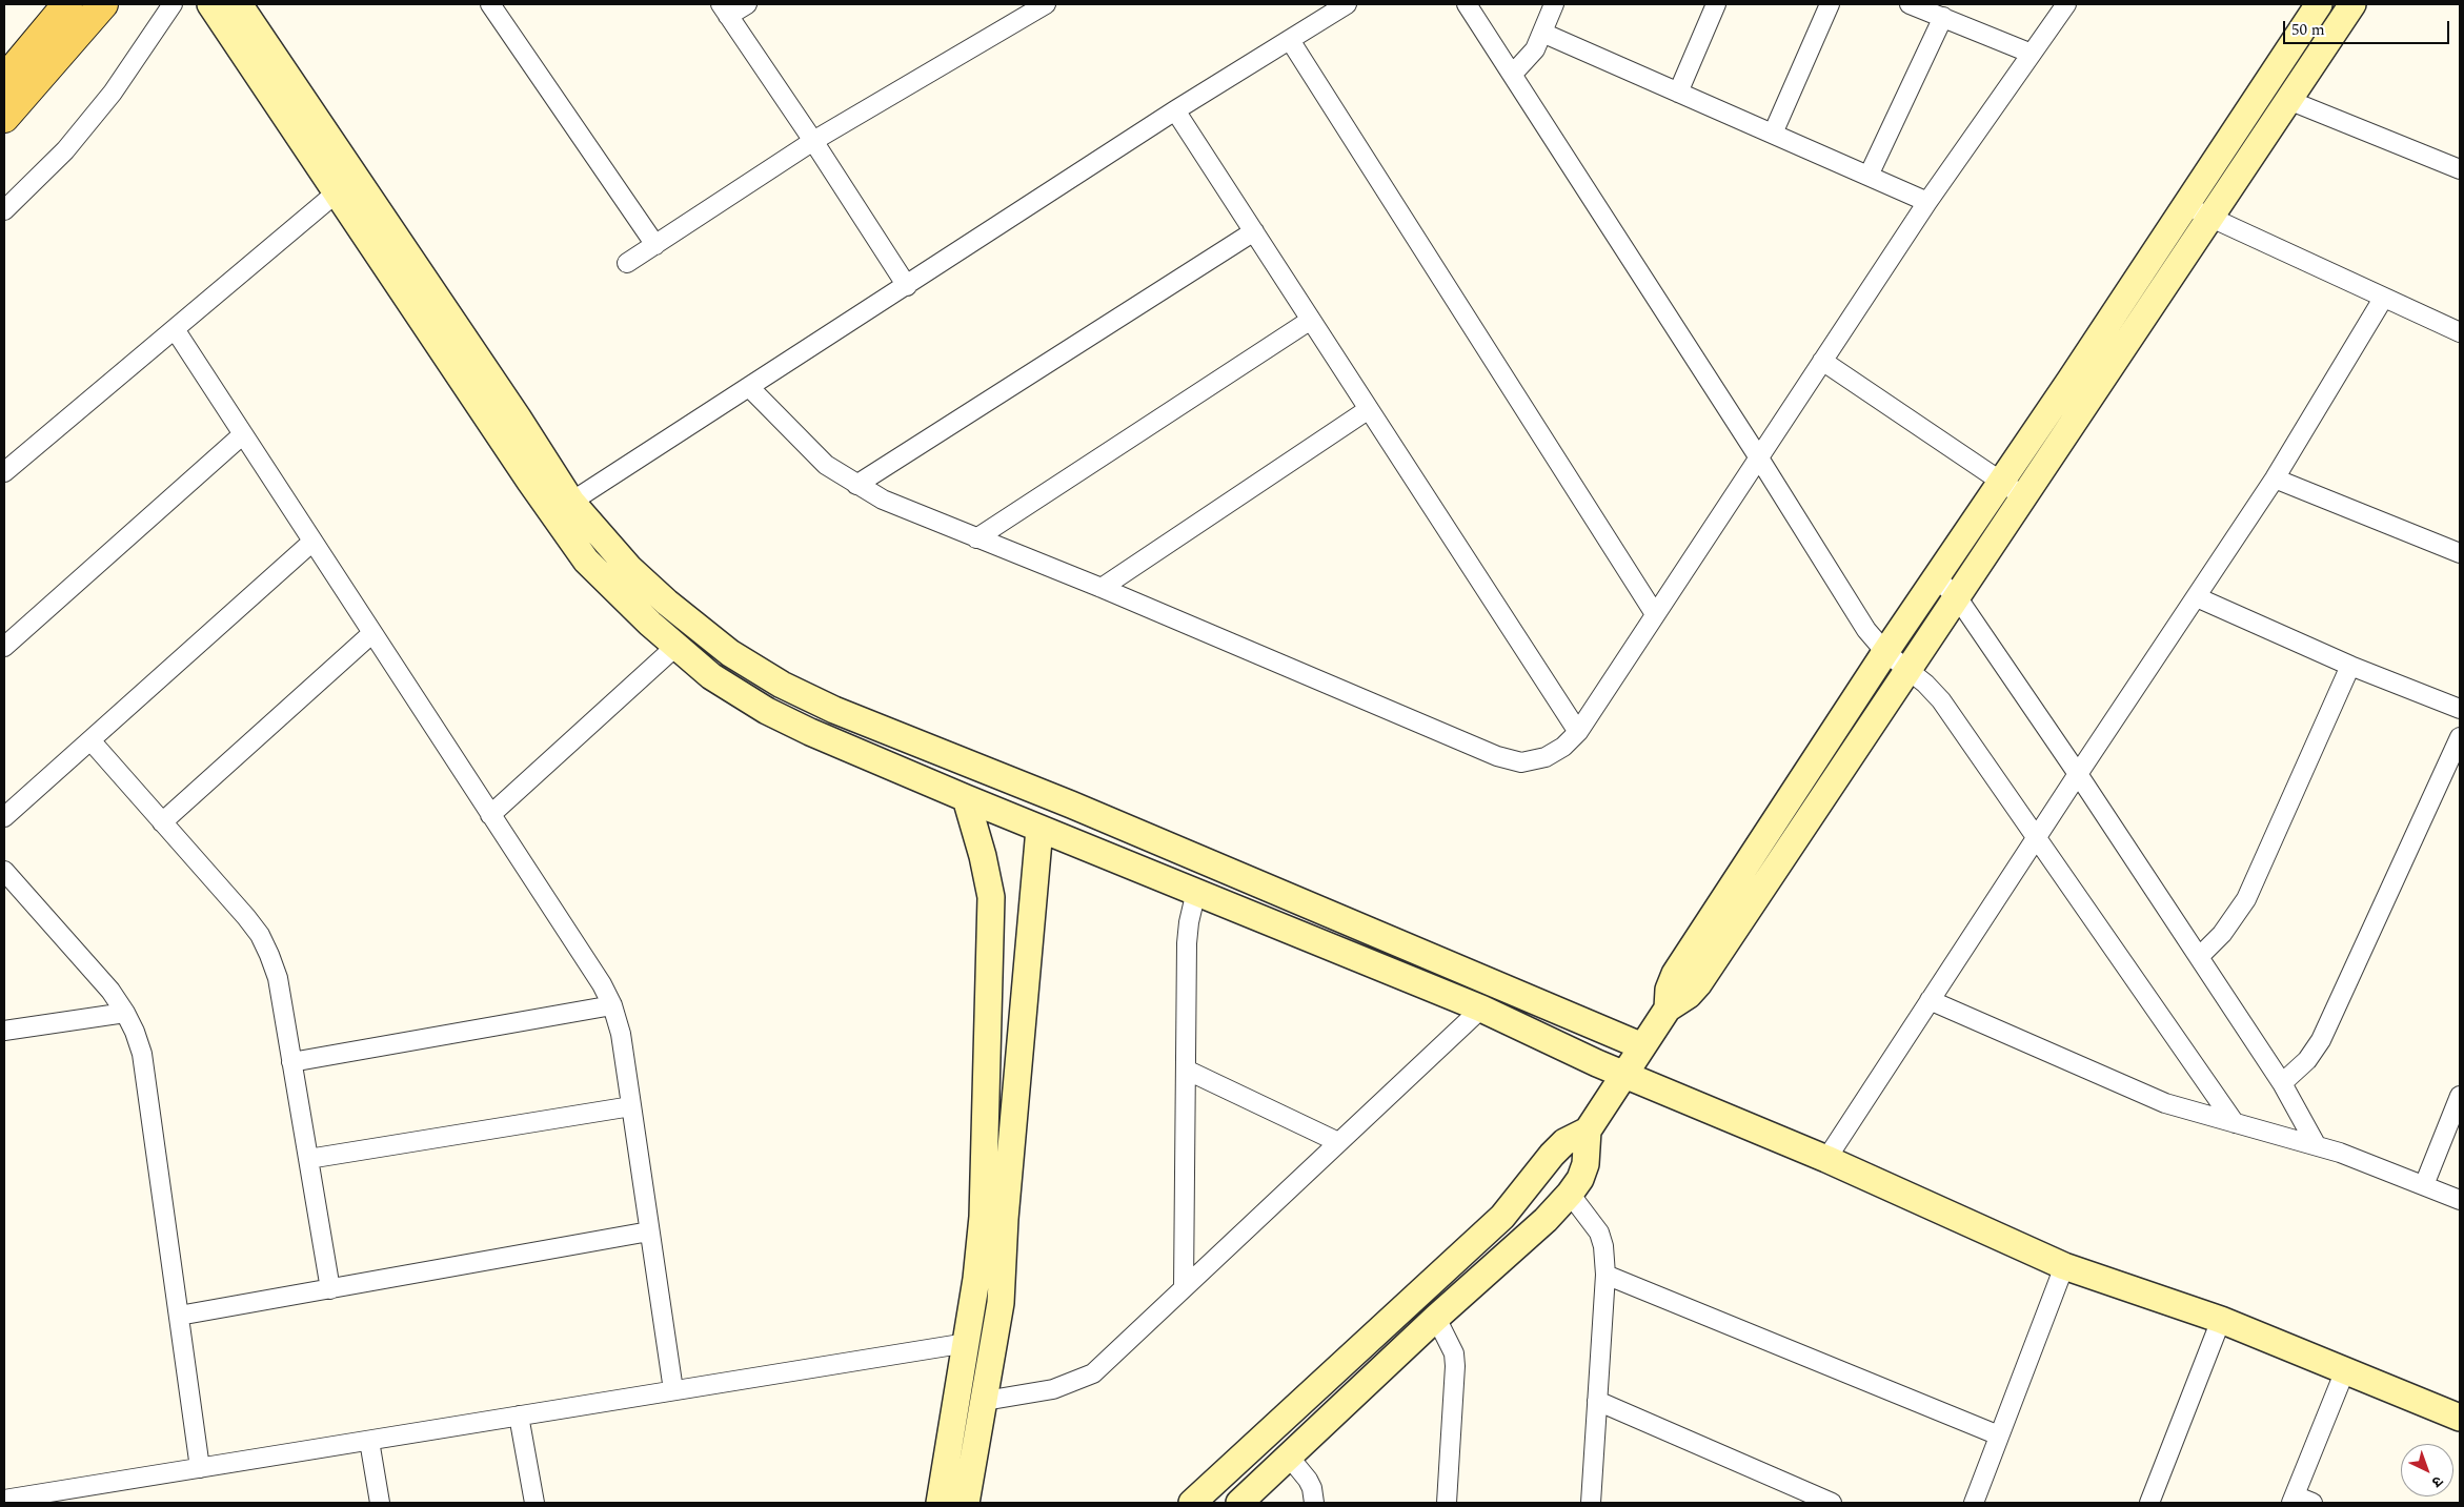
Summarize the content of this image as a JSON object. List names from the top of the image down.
{
  "scale_bar": "50 m",
  "north": "bottom right"
}
